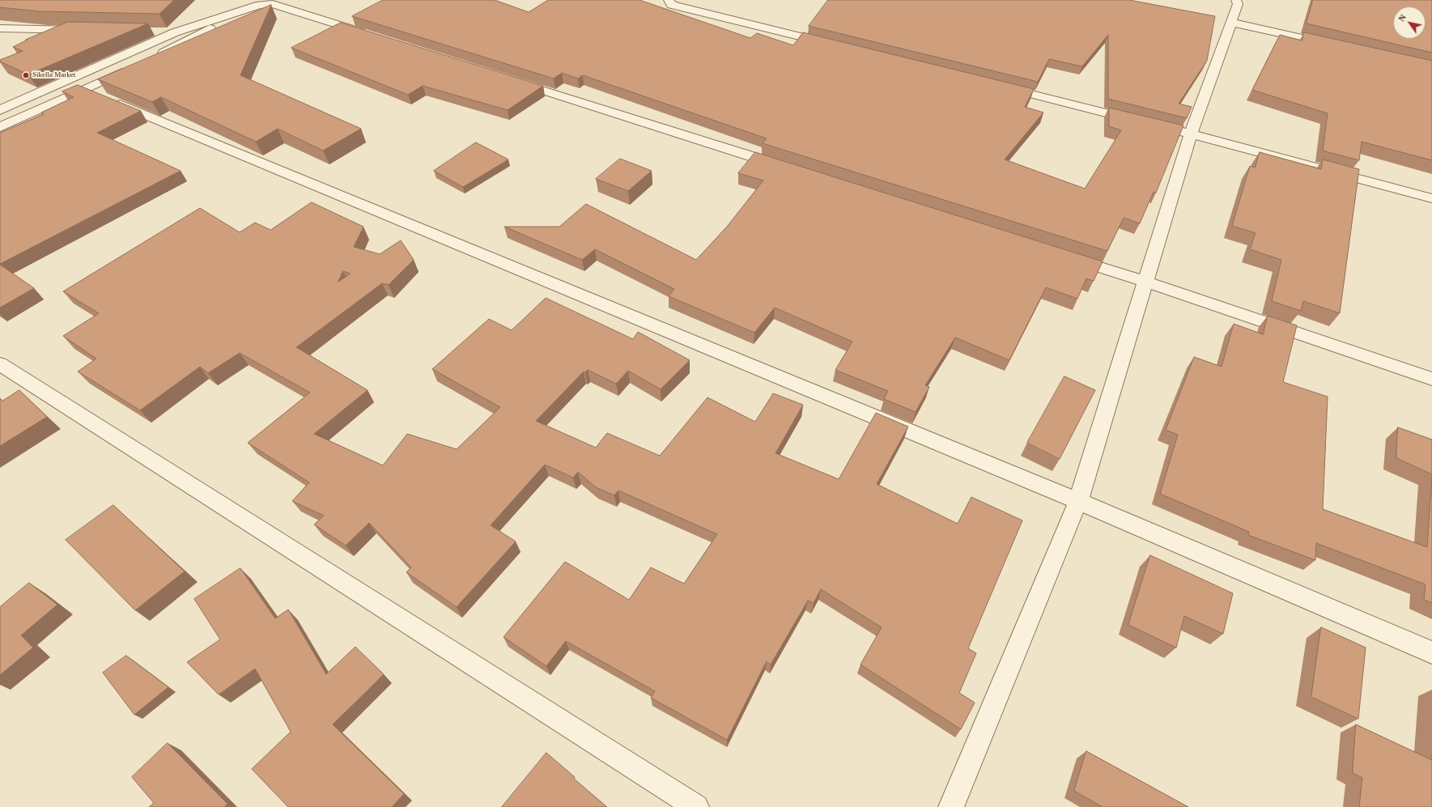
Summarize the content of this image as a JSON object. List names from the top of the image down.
{
  "places": ["Sikella Market"],
  "north": "top left"
}
